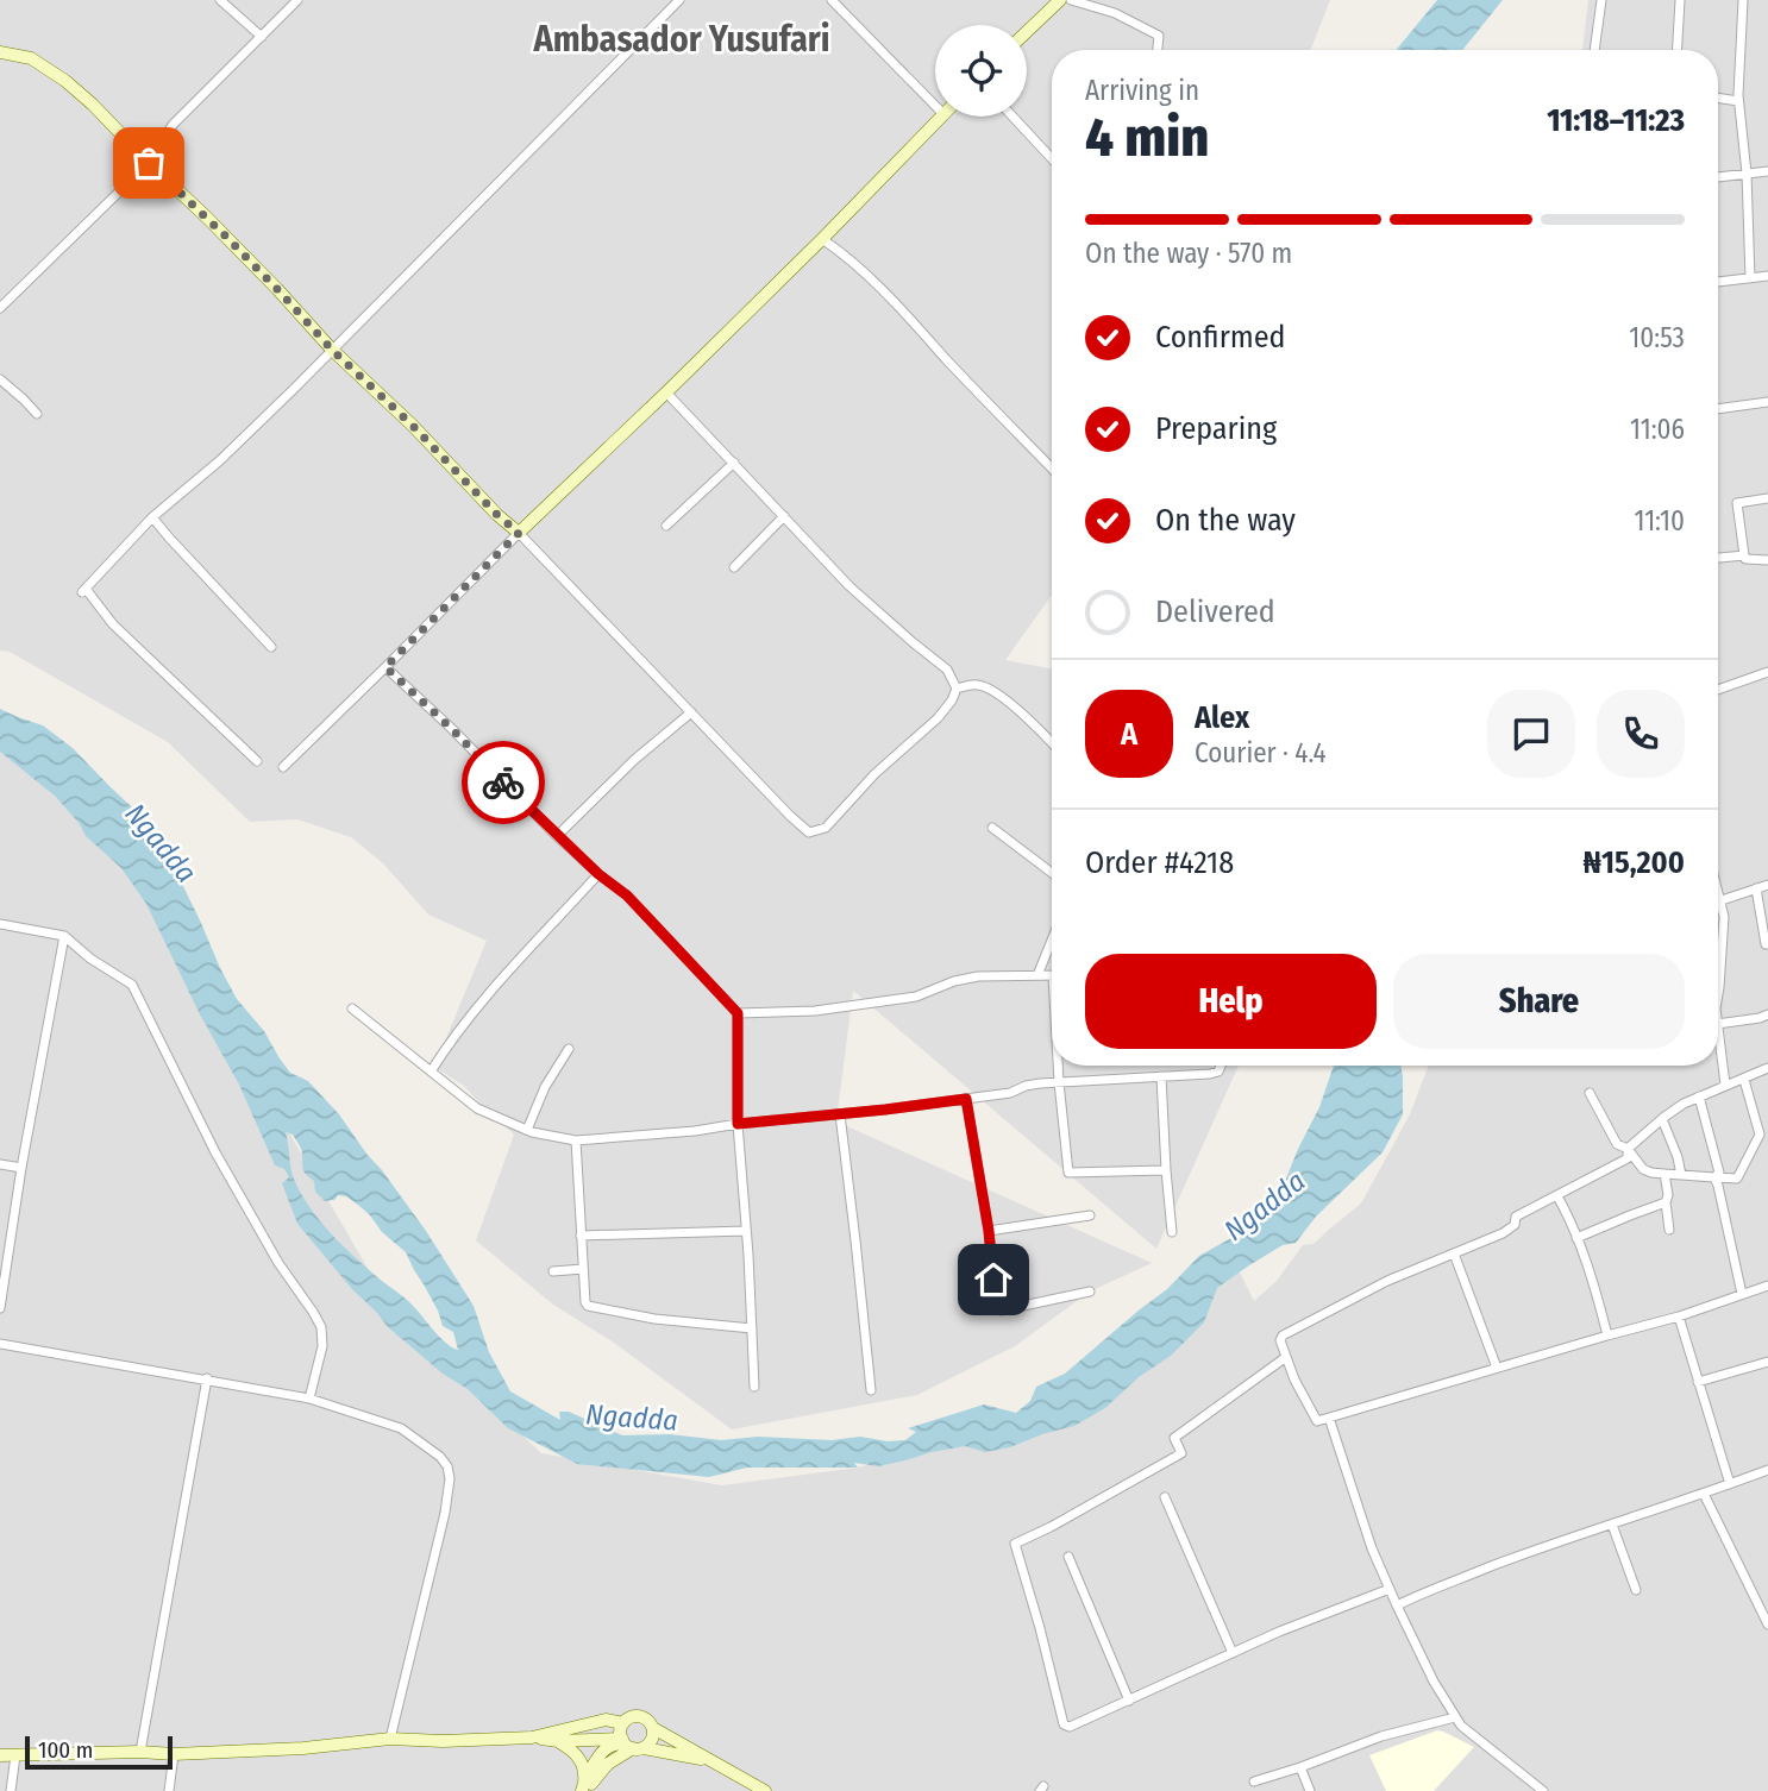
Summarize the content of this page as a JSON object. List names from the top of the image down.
{
  "districts": ["Ambasador Yusufari"],
  "water": ["Ngadda"],
  "scale_bar": "100 m",
  "page": {
    "heading": ["4 min", "Arriving in", "11:18–11:23"],
    "panel": [
      "Alex",
      "Courier · 4.4",
      "Order #4218",
      "₦15,200"
    ],
    "bar": "On the way · 570 m",
    "list": [
      ["Confirmed", "10:53"],
      ["Preparing", "11:06"],
      ["On the way", "11:10"],
      "Delivered"
    ],
    "round": "A",
    "buttons": ["Help", "Share"],
    "scale": "100 m"
  }
}
